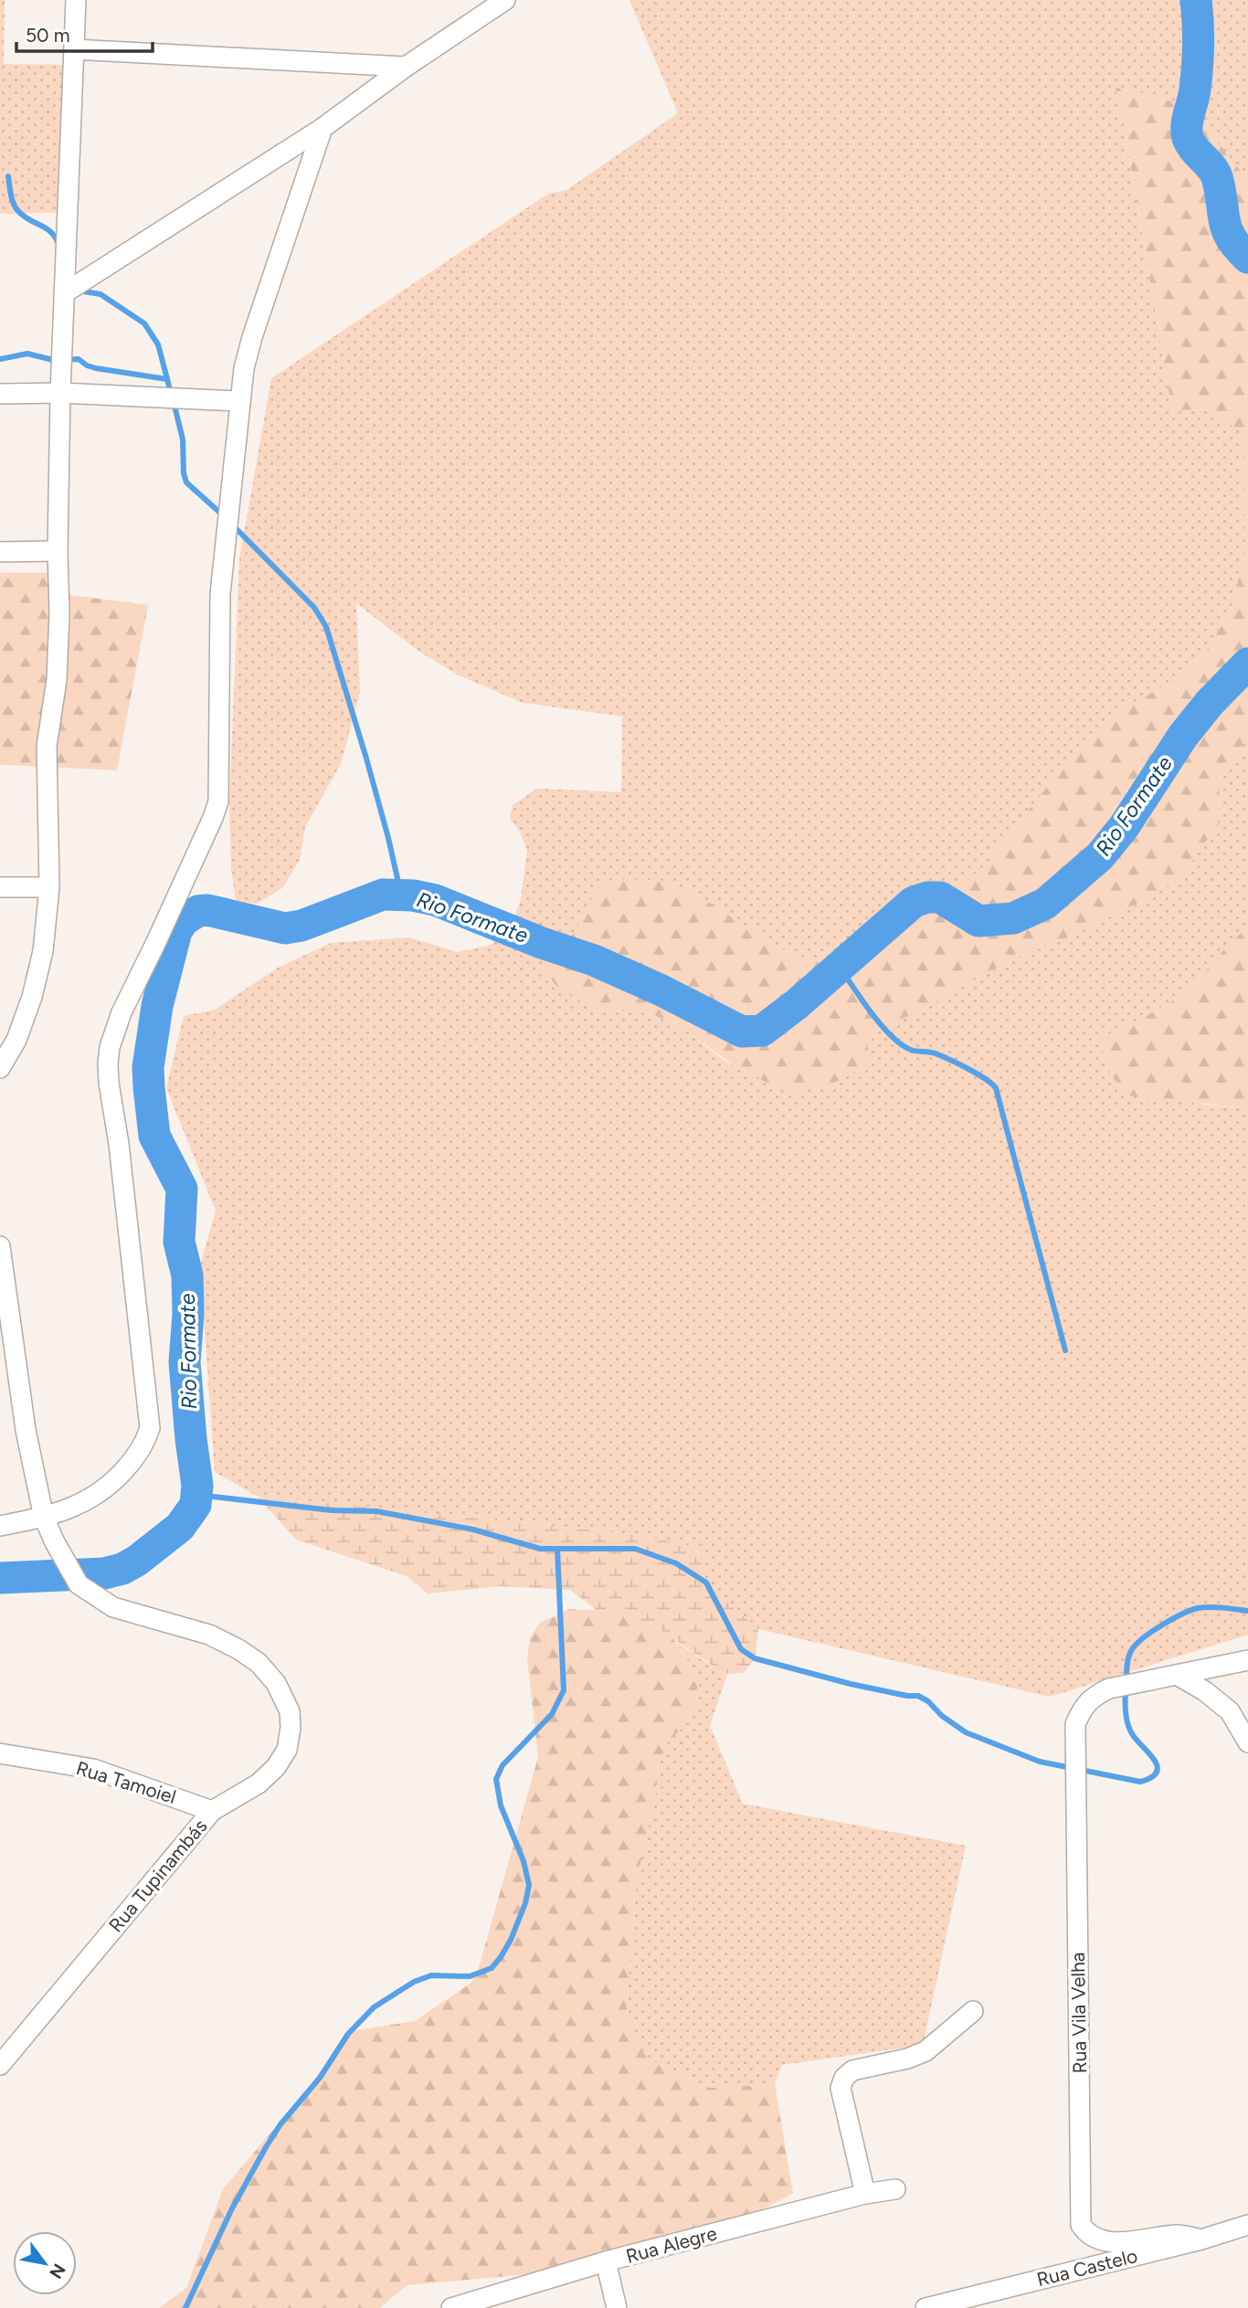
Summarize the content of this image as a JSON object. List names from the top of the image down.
{
  "streets": {
    "street": [
      "Rua Tamoiel",
      "Rua Tupinambás",
      "Rua Vila Velha",
      "Rua Alegre",
      "Rua Castelo"
    ]
  },
  "crossings": [
    ["Rua Tamoiel", "Rua Tupinambás"],
    ["Rua Vila Velha", "Rua Castelo"]
  ],
  "water": ["Rio Formate"],
  "scale_bar": "50 m",
  "north": "bottom right"
}
